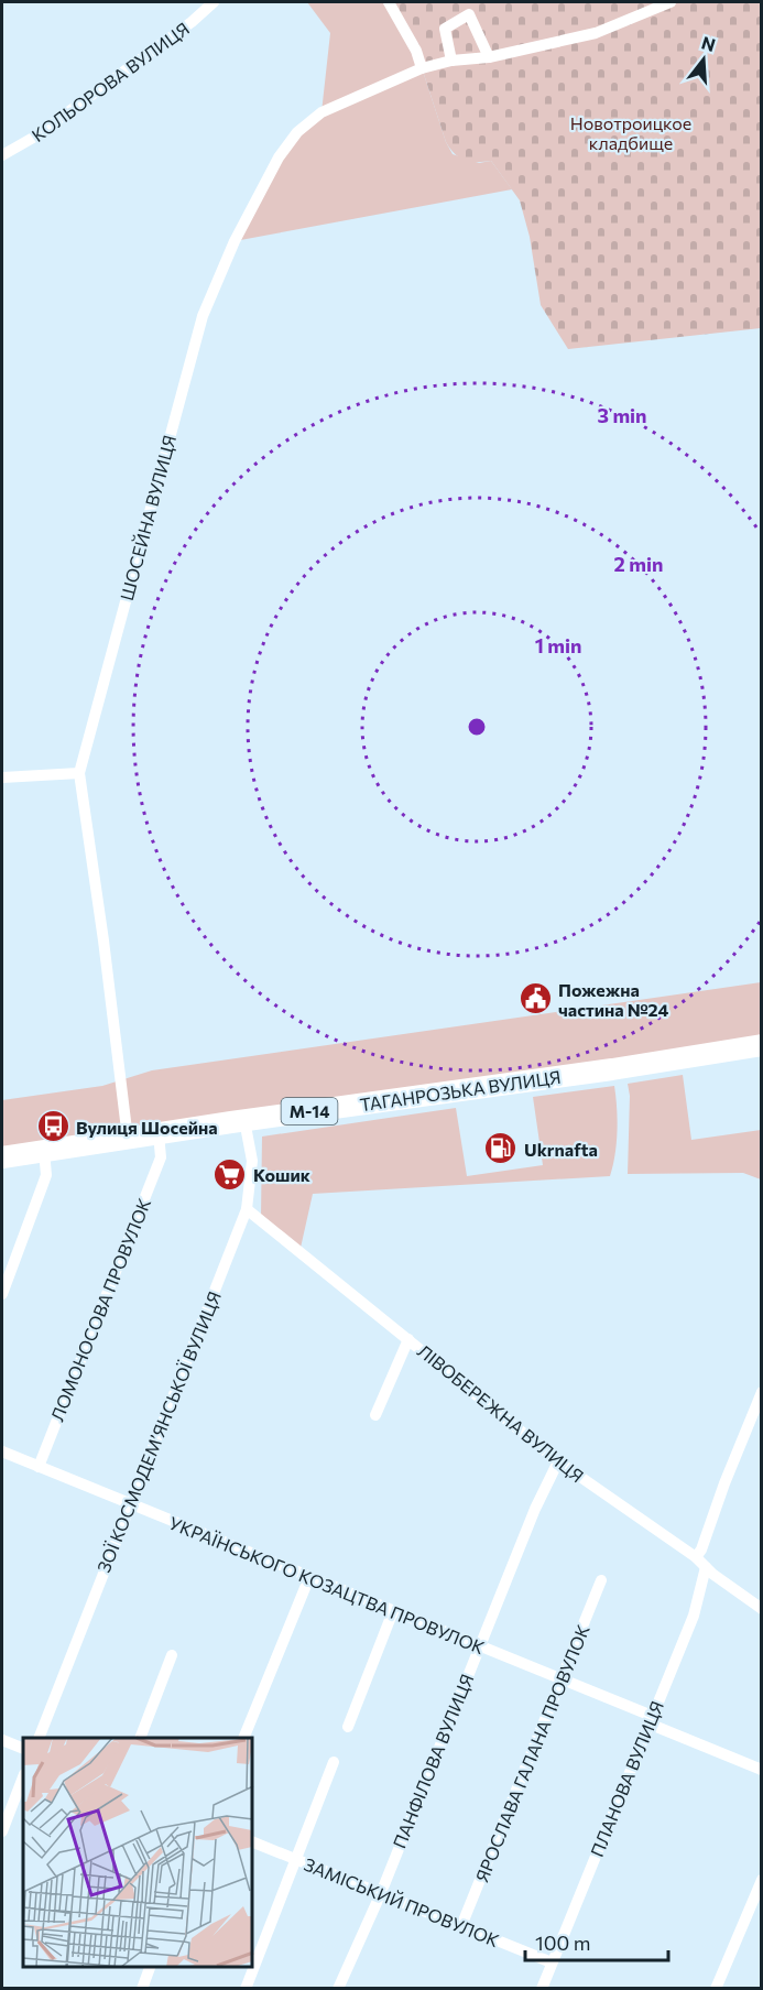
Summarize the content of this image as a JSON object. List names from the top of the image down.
{
  "streets": {
    "highway": ["ТАГАНРОЗЬКА ВУЛИЦЯ", "М-14"],
    "street": [
      "КОЛЬОРОВА ВУЛИЦЯ",
      "ШОСЕЙНА ВУЛИЦЯ",
      "ЛОМОНОСОВА ПРОВУЛОК",
      "ЛІВОБЕРЕЖНА ВУЛИЦЯ",
      "ЗОЇ КОСМОДЕМ’ЯНСЬКОЇ ВУЛИЦЯ",
      "УКРАЇНСЬКОГО КОЗАЦТВА ПРОВУЛОК",
      "ЯРОСЛАВА ГАЛАНА ПРОВУЛОК",
      "ПАНФІЛОВА ВУЛИЦЯ",
      "ПЛАНОВА ВУЛИЦЯ",
      "ЗАМІСЬКИЙ ПРОВУЛОК"
    ]
  },
  "crossings": [
    ["ШОСЕЙНА ВУЛИЦЯ", "ТАГАНРОЗЬКА ВУЛИЦЯ"],
    ["ТАГАНРОЗЬКА ВУЛИЦЯ", "ЛОМОНОСОВА ПРОВУЛОК"],
    ["ТАГАНРОЗЬКА ВУЛИЦЯ", "ЗОЇ КОСМОДЕМ’ЯНСЬКОЇ ВУЛИЦЯ"],
    ["ЛОМОНОСОВА ПРОВУЛОК", "УКРАЇНСЬКОГО КОЗАЦТВА ПРОВУЛОК"],
    ["ЛІВОБЕРЕЖНА ВУЛИЦЯ", "ЗОЇ КОСМОДЕМ’ЯНСЬКОЇ ВУЛИЦЯ"],
    ["ЛІВОБЕРЕЖНА ВУЛИЦЯ", "ПАНФІЛОВА ВУЛИЦЯ"],
    ["ЛІВОБЕРЕЖНА ВУЛИЦЯ", "ПЛАНОВА ВУЛИЦЯ"],
    ["ЗОЇ КОСМОДЕМ’ЯНСЬКОЇ ВУЛИЦЯ", "УКРАЇНСЬКОГО КОЗАЦТВА ПРОВУЛОК"],
    ["УКРАЇНСЬКОГО КОЗАЦТВА ПРОВУЛОК", "ЯРОСЛАВА ГАЛАНА ПРОВУЛОК"],
    ["УКРАЇНСЬКОГО КОЗАЦТВА ПРОВУЛОК", "ПАНФІЛОВА ВУЛИЦЯ"],
    ["УКРАЇНСЬКОГО КОЗАЦТВА ПРОВУЛОК", "ПЛАНОВА ВУЛИЦЯ"],
    ["ЯРОСЛАВА ГАЛАНА ПРОВУЛОК", "ЗАМІСЬКИЙ ПРОВУЛОК"],
    ["ПАНФІЛОВА ВУЛИЦЯ", "ЗАМІСЬКИЙ ПРОВУЛОК"],
    ["ПЛАНОВА ВУЛИЦЯ", "ЗАМІСЬКИЙ ПРОВУЛОК"]
  ],
  "parks": ["Новотроицкое кладбище"],
  "places": {
    "public building": ["Пожежна частина №24"],
    "bus stop": ["Вулиця Шосейна"],
    "fuel station": ["Ukrnafta"],
    "supermarket": ["Кошик"]
  },
  "scale_bar": "100 m",
  "north": "top",
  "rings": ["3 min", "2 min", "1 min"]
}
